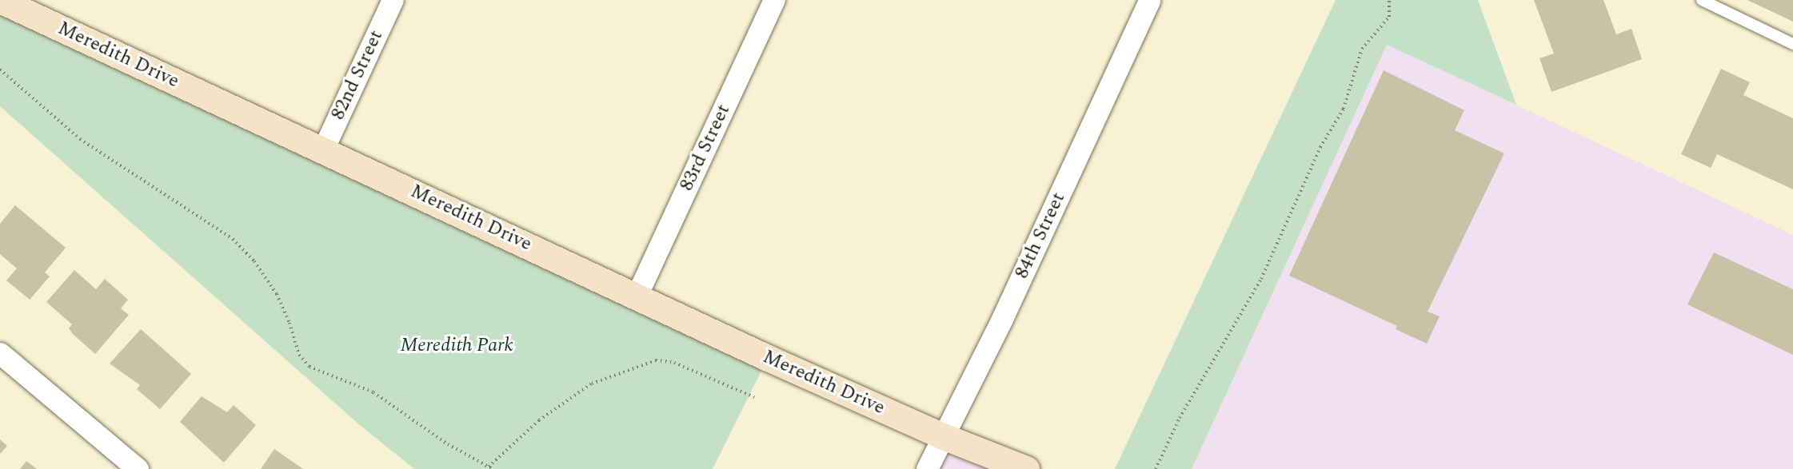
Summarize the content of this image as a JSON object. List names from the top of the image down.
{
  "streets": {
    "main road": ["Meredith Drive"],
    "street": ["82nd Street", "83rd Street", "84th Street"]
  },
  "crossings": [
    ["Meredith Drive", "82nd Street"],
    ["Meredith Drive", "83rd Street"],
    ["Meredith Drive", "84th Street"]
  ],
  "parks": ["Meredith Park"]
}
